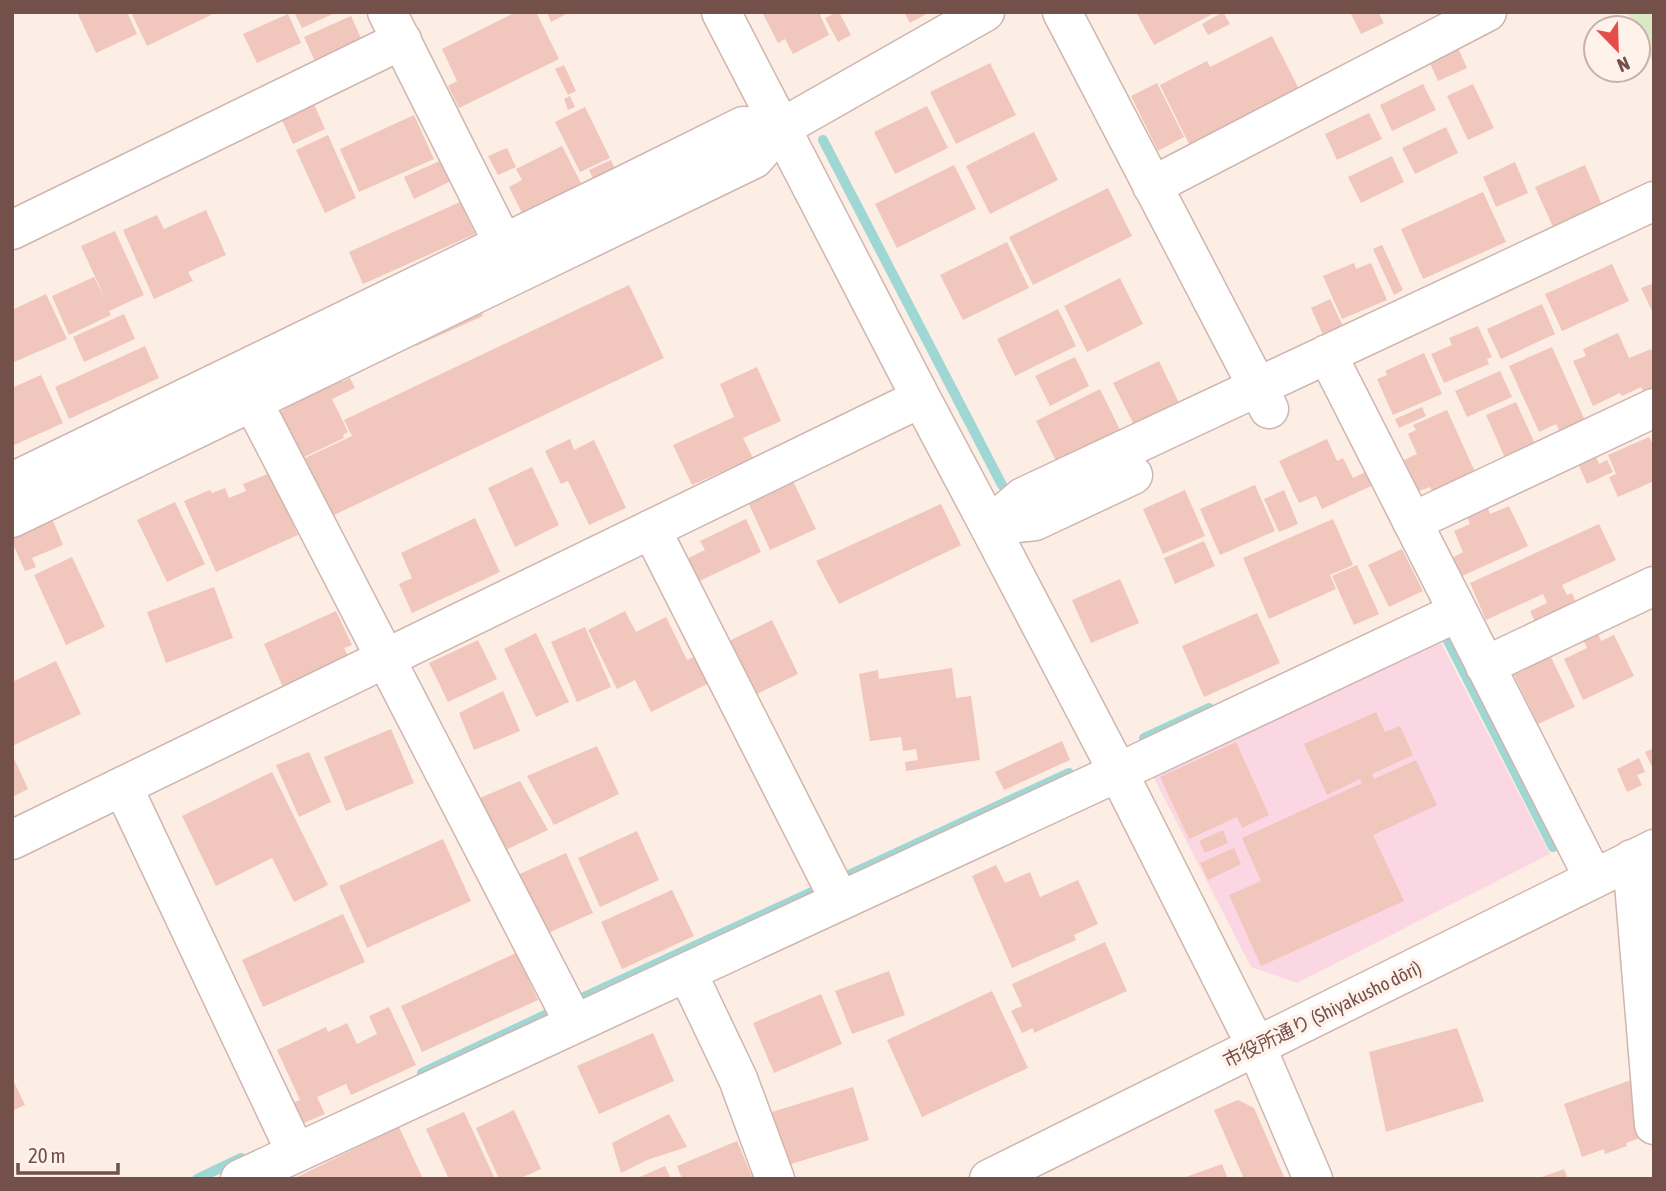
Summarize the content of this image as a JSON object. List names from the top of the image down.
{
  "streets": {
    "street": ["市役所通り (Shiyakusho dōri)"]
  },
  "scale_bar": "20 m",
  "north": "bottom right"
}
